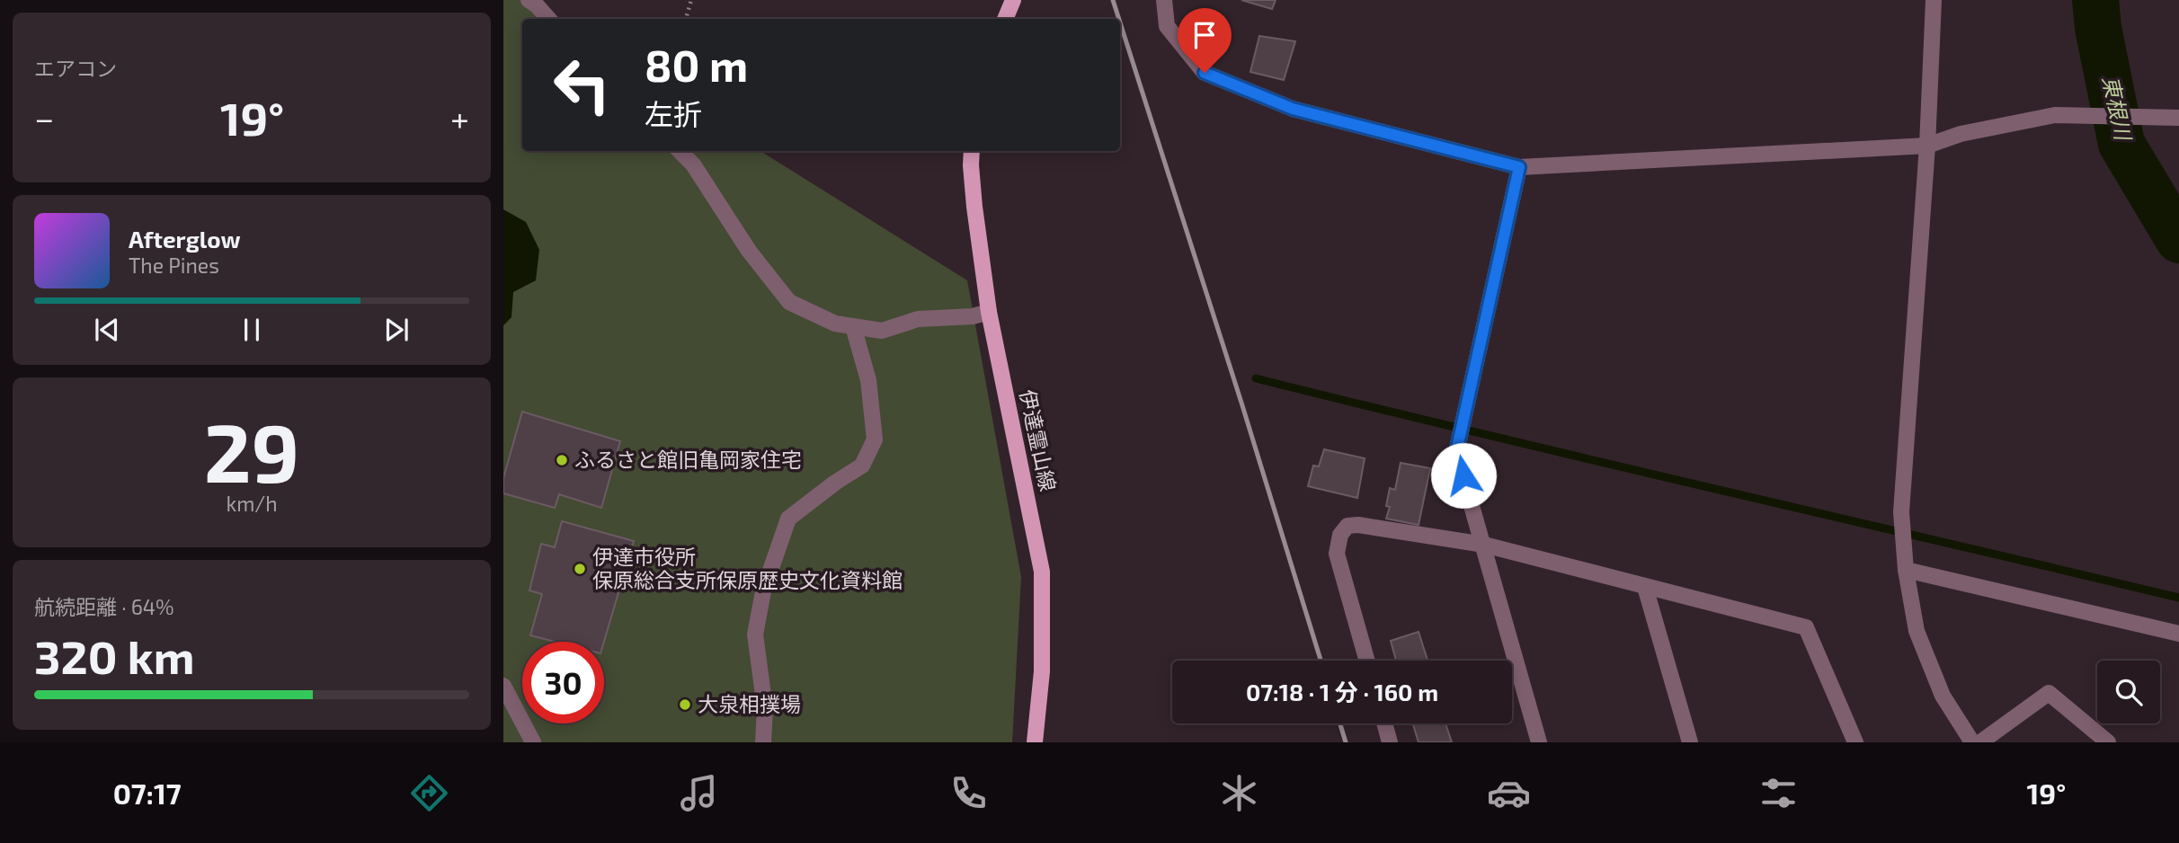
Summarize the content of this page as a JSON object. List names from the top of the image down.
{
  "streets": {
    "main road": ["伊達霊山線"]
  },
  "water": ["東根川"],
  "places": ["ふるさと館旧亀岡家住宅", "伊達市役所 保原総合支所保原歴史文化資料館", "大泉相撲場"],
  "page": {
    "tile": [
      "エアコン",
      ["29", "km/h"],
      ["航続距離 · 64%", "320 km"]
    ],
    "turn": ["80 m", "左折"],
    "heat": ["−", "19°", "+"],
    "song": ["Afterglow", "The Pines"],
    "limit": "30",
    "trip": "07:18 · 1 分 · 160 m",
    "tabs": ["07:17", "19°"]
  }
}
